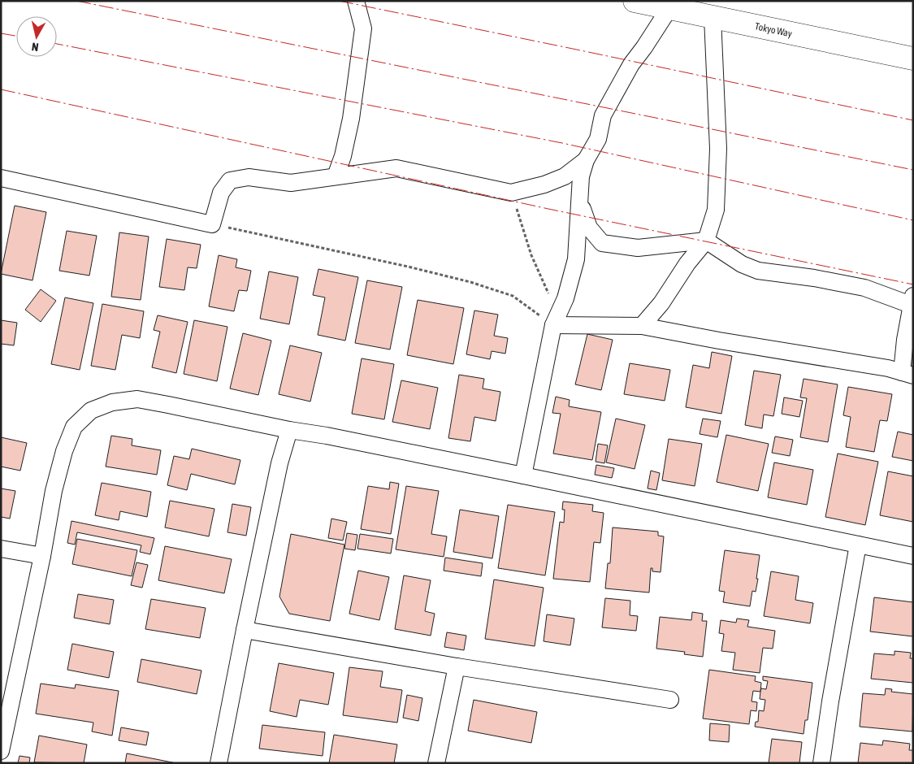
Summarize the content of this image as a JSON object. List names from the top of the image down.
{
  "streets": {
    "main road": ["Tokyo Way"]
  },
  "north": "bottom"
}
